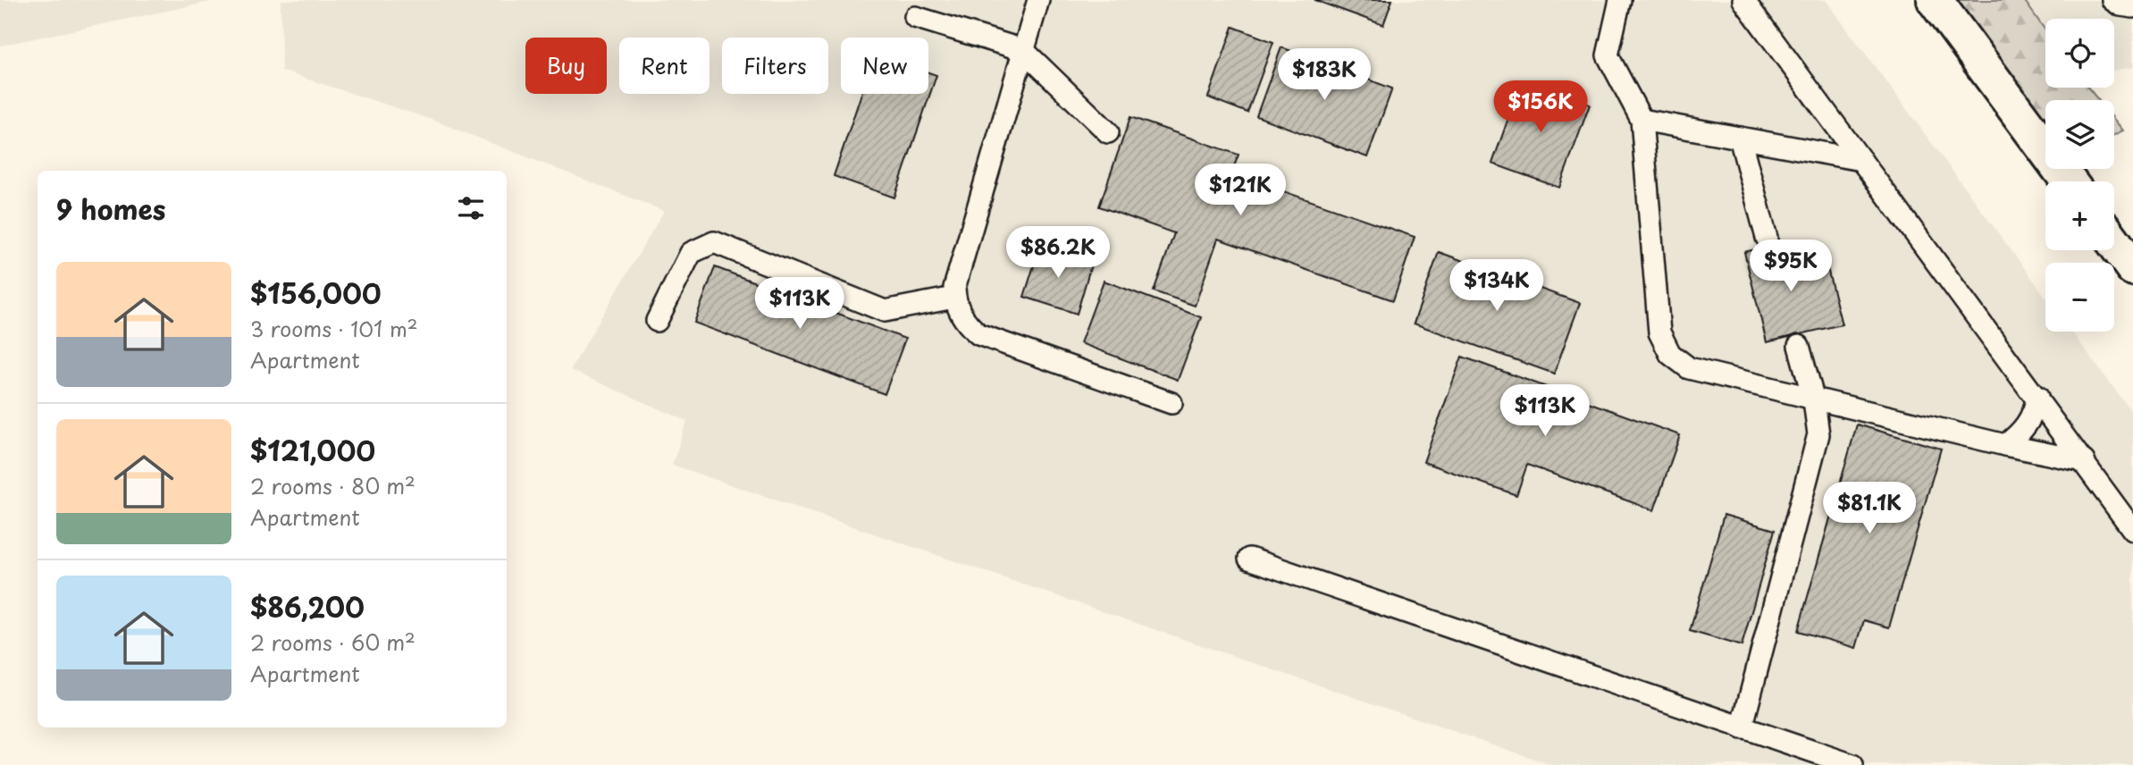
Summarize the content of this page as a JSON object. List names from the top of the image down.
{
  "page": {
    "map_buttons": ["+", "−"],
    "chip": [
      "Buy",
      "Rent",
      "Filters",
      "New"
    ],
    "price": [
      "$183K",
      "$156K",
      "$121K",
      "$86.2K",
      "$95K",
      "$134K",
      "$113K",
      "$113K",
      "$81.1K"
    ],
    "heading": "9 homes",
    "list": [
      {
        "name": "$156,000",
        "note": "3 rooms · 101 m² · Apartment"
      },
      {
        "name": "$121,000",
        "note": "2 rooms · 80 m² · Apartment"
      },
      {
        "name": "$86,200",
        "note": "2 rooms · 60 m² · Apartment"
      }
    ]
  }
}
